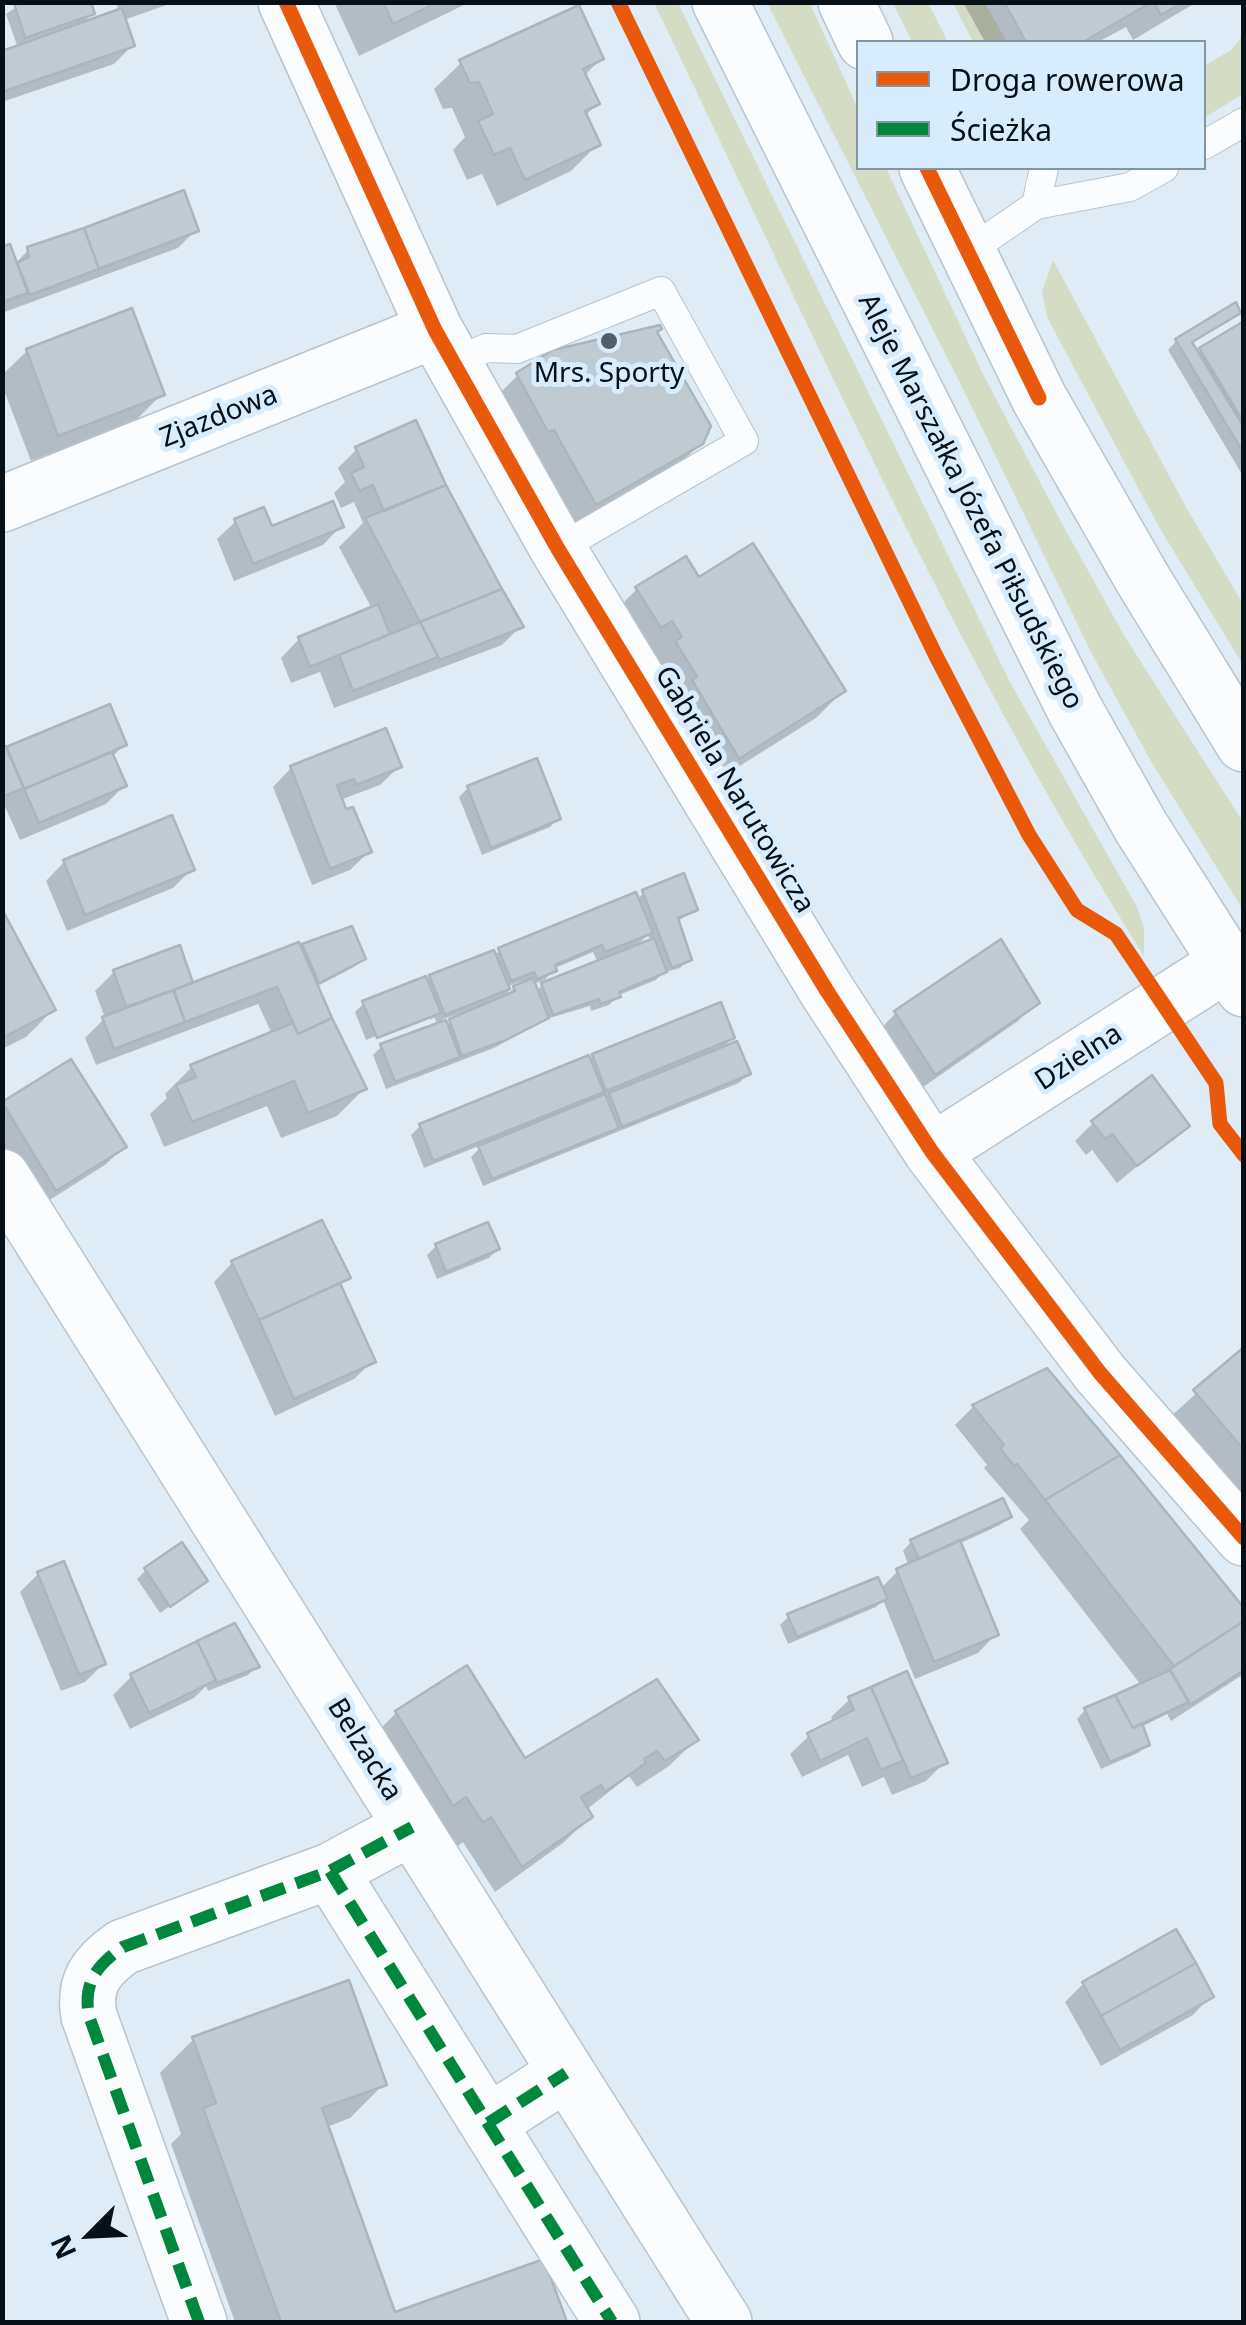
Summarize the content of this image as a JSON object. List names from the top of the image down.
{
  "streets": {
    "street": [
      "Zjazdowa",
      "Aleje Marszałka Józefa Piłsudskiego",
      "Gabriela Narutowicza",
      "Dzielna",
      "Belzacka"
    ]
  },
  "crossings": [
    ["Zjazdowa", "Gabriela Narutowicza"],
    ["Aleje Marszałka Józefa Piłsudskiego", "Dzielna"],
    ["Gabriela Narutowicza", "Dzielna"]
  ],
  "places": ["Mrs. Sporty"],
  "legend": ["Droga rowerowa", "Ścieżka"],
  "north": "bottom left"
}
